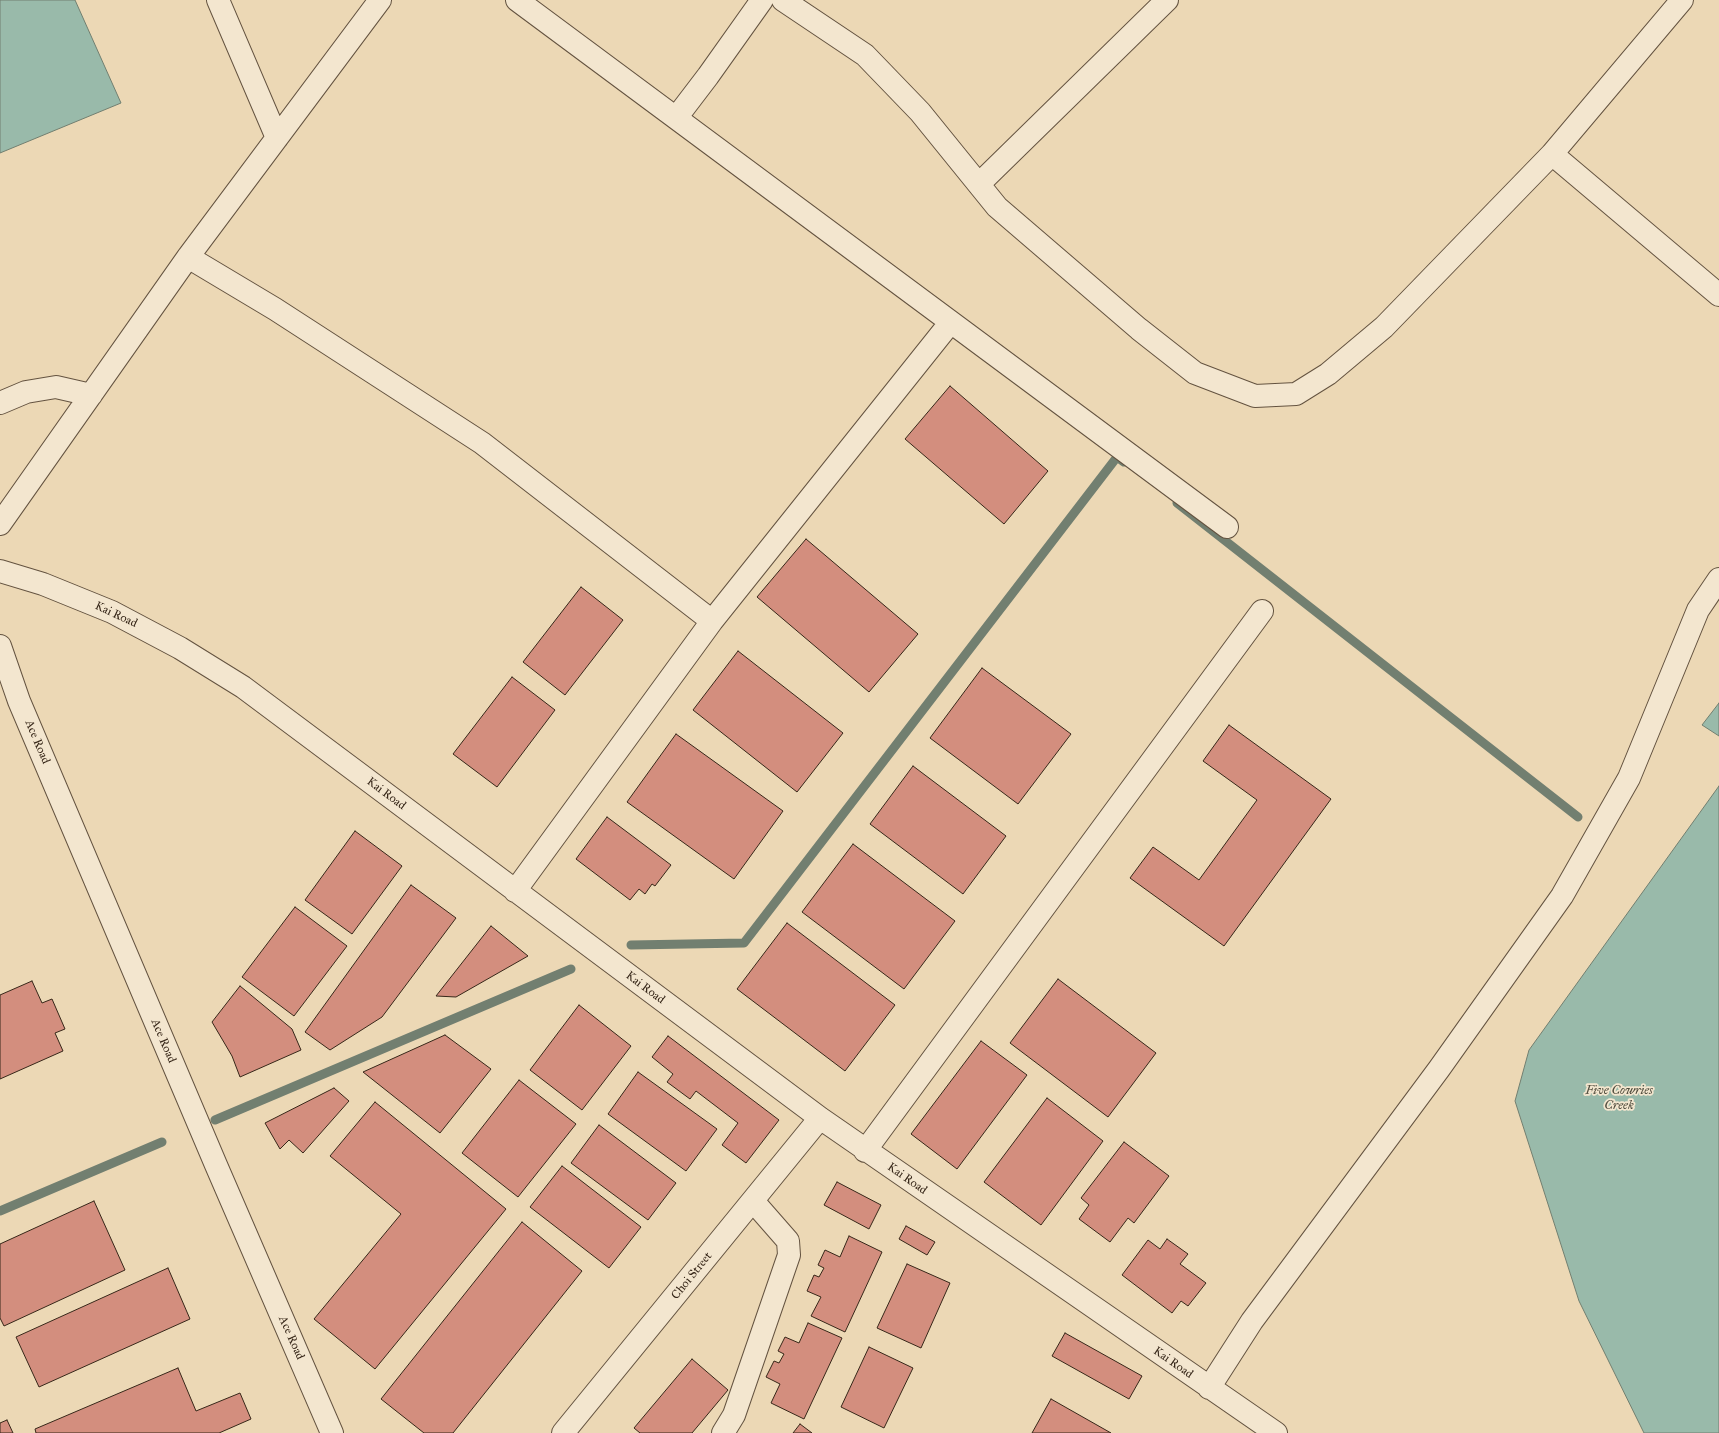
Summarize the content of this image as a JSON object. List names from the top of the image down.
{
  "streets": {
    "street": ["Kai Road", "Ace Road", "Choi Street"]
  },
  "crossings": [
    ["Kai Road", "Choi Street"]
  ],
  "water": ["Five Cowries Creek"]
}
